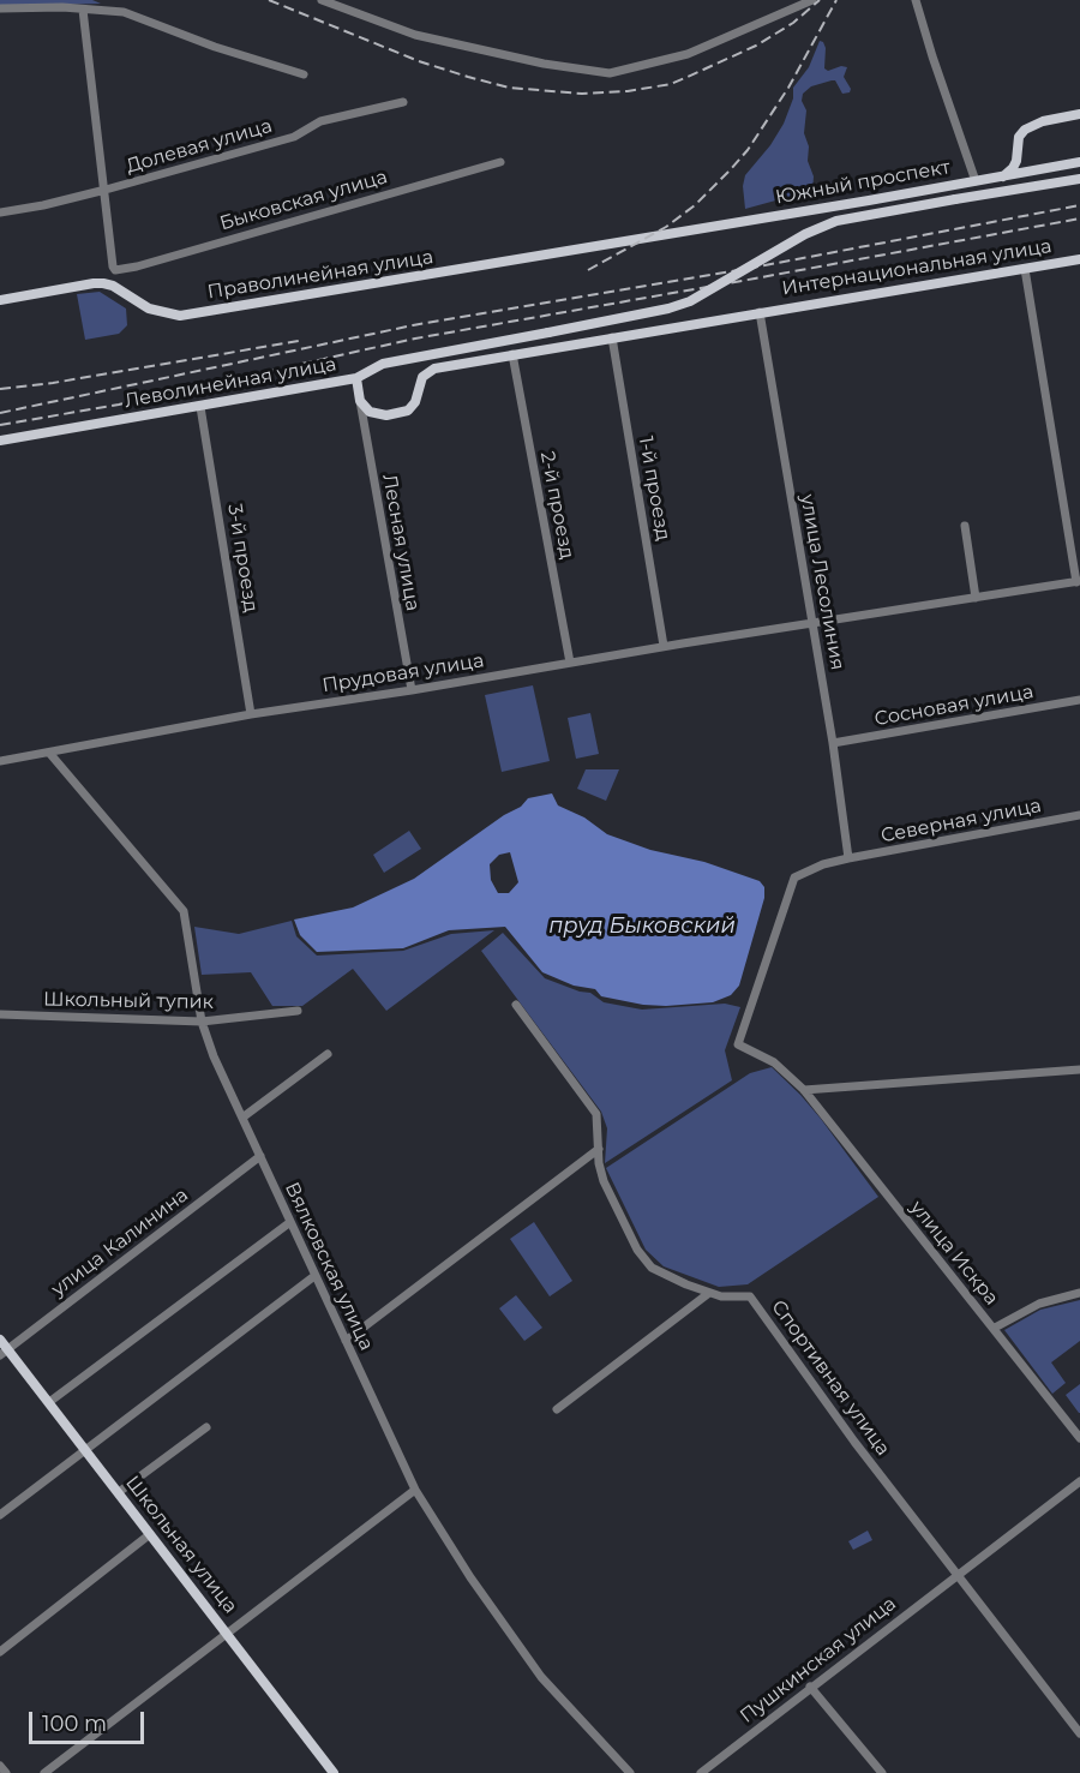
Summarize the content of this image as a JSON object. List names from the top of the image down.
{
  "streets": {
    "main road": [
      "Южный проспект",
      "Интернациональная улица",
      "Праволинейная улица",
      "Леволинейная улица",
      "Школьная улица"
    ],
    "street": [
      "Долевая улица",
      "Быковская улица",
      "1-й проезд",
      "2-й проезд",
      "Лесная улица",
      "3-й проезд",
      "улица Лесолиния",
      "Прудовая улица",
      "Сосновая улица",
      "Северная улица",
      "Школьный тупик",
      "улица Калинина",
      "улица Искра",
      "Вялковская улица",
      "Спортивная улица",
      "Пушкинская улица"
    ]
  },
  "crossings": [
    ["Долевая улица", "Быковская улица"],
    ["Южный проспект", "Праволинейная улица"],
    ["Интернациональная улица", "улица Лесолиния"],
    ["Леволинейная улица", "Лесная улица"],
    ["Леволинейная улица", "3-й проезд"],
    ["1-й проезд", "Прудовая улица"],
    ["2-й проезд", "Прудовая улица"],
    ["Лесная улица", "Прудовая улица"],
    ["3-й проезд", "Прудовая улица"],
    ["улица Лесолиния", "Прудовая улица"],
    ["улица Лесолиния", "Сосновая улица"],
    ["улица Лесолиния", "Северная улица"],
    ["Прудовая улица", "Вялковская улица"],
    ["Северная улица", "улица Искра"],
    ["Школьный тупик", "Вялковская улица"],
    ["улица Калинина", "Вялковская улица"],
    ["улица Калинина", "Школьная улица"],
    ["Спортивная улица", "Пушкинская улица"]
  ],
  "water": ["пруд Быковский"],
  "scale_bar": "100 m"
}
